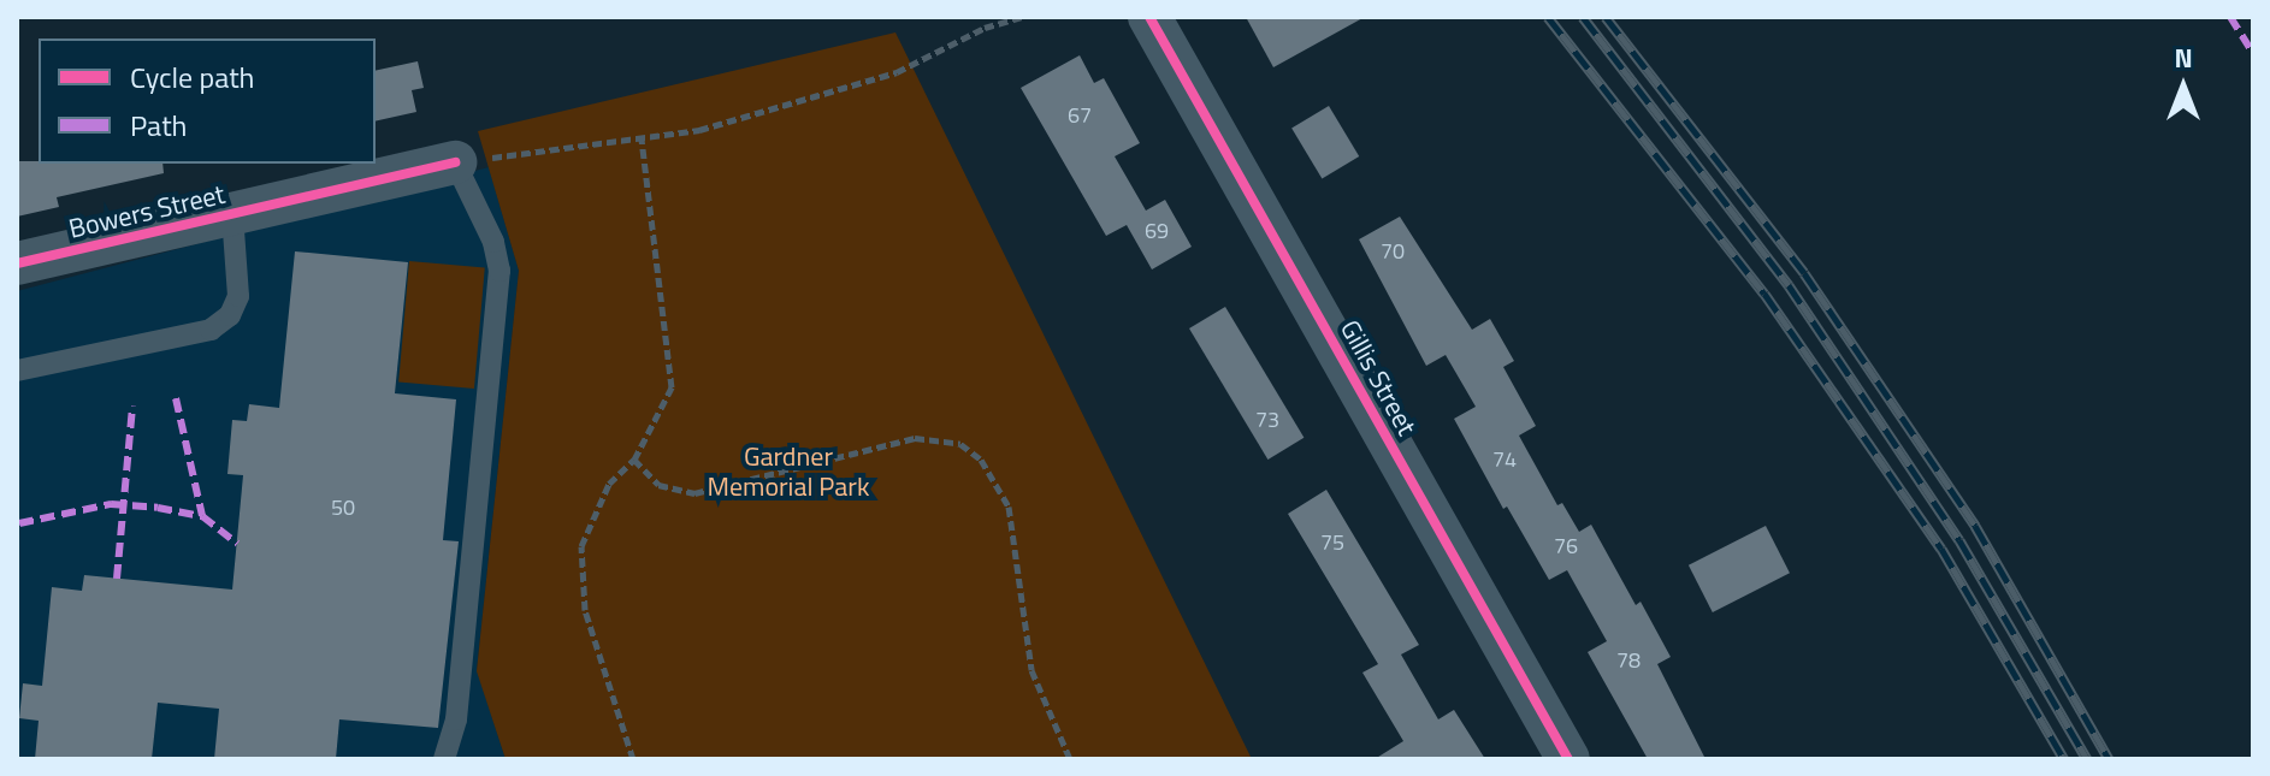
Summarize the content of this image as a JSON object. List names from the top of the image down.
{
  "streets": {
    "street": ["Bowers Street", "Gillis Street"]
  },
  "parks": ["Gardner Memorial Park"],
  "house_numbers": [
    "67",
    "69",
    "70",
    "73",
    "74",
    "50",
    "75",
    "76",
    "78"
  ],
  "legend": ["Cycle path", "Path"],
  "north": "top"
}
